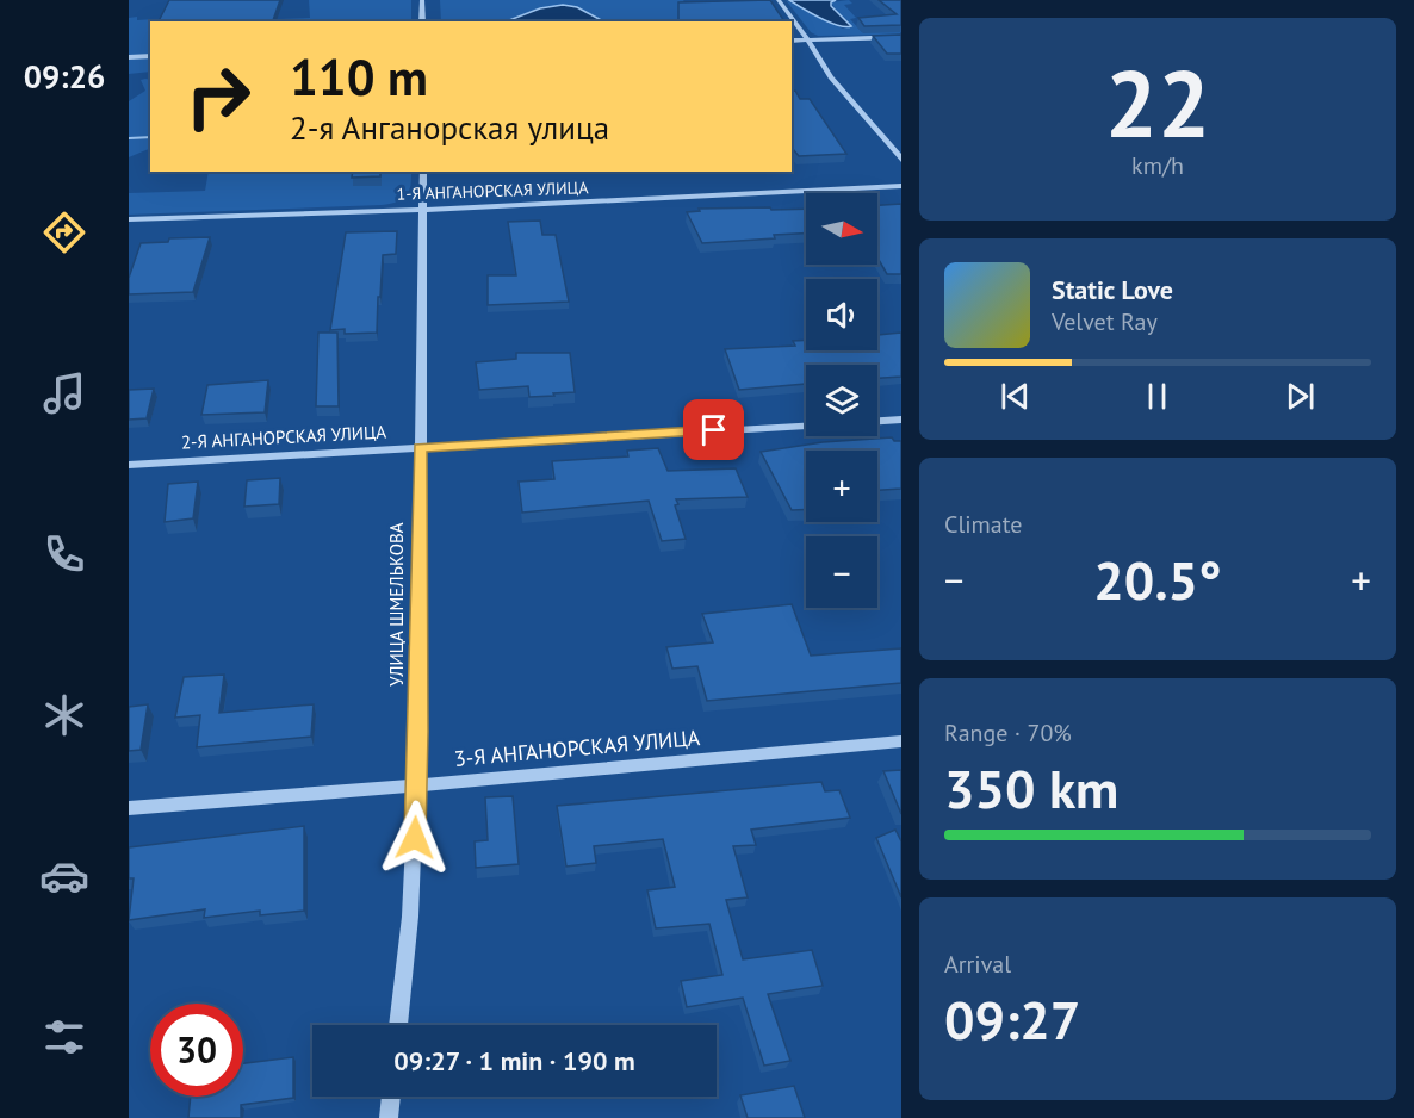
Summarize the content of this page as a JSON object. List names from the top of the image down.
{
  "streets": {
    "street": [
      "1-Я АНГАНОРСКАЯ УЛИЦА",
      "2-Я АНГАНОРСКАЯ УЛИЦА",
      "УЛИЦА ШМЕЛЬКОВА",
      "3-Я АНГАНОРСКАЯ УЛИЦА"
    ]
  },
  "crossings": [
    ["1-Я АНГАНОРСКАЯ УЛИЦА", "УЛИЦА ШМЕЛЬКОВА"],
    ["2-Я АНГАНОРСКАЯ УЛИЦА", "УЛИЦА ШМЕЛЬКОВА"],
    ["УЛИЦА ШМЕЛЬКОВА", "3-Я АНГАНОРСКАЯ УЛИЦА"]
  ],
  "north": "right",
  "page": {
    "tabs": "09:26",
    "tile": [
      ["22", "km/h"],
      "Climate",
      ["Range · 70%", "350 km"],
      ["Arrival", "09:27"]
    ],
    "turn": ["110 m", "2-я Анганорская улица"],
    "map_buttons": ["+", "−"],
    "song": ["Static Love", "Velvet Ray"],
    "heat": ["−", "20.5°", "+"],
    "limit": "30",
    "trip": "09:27 · 1 min · 190 m"
  }
}
